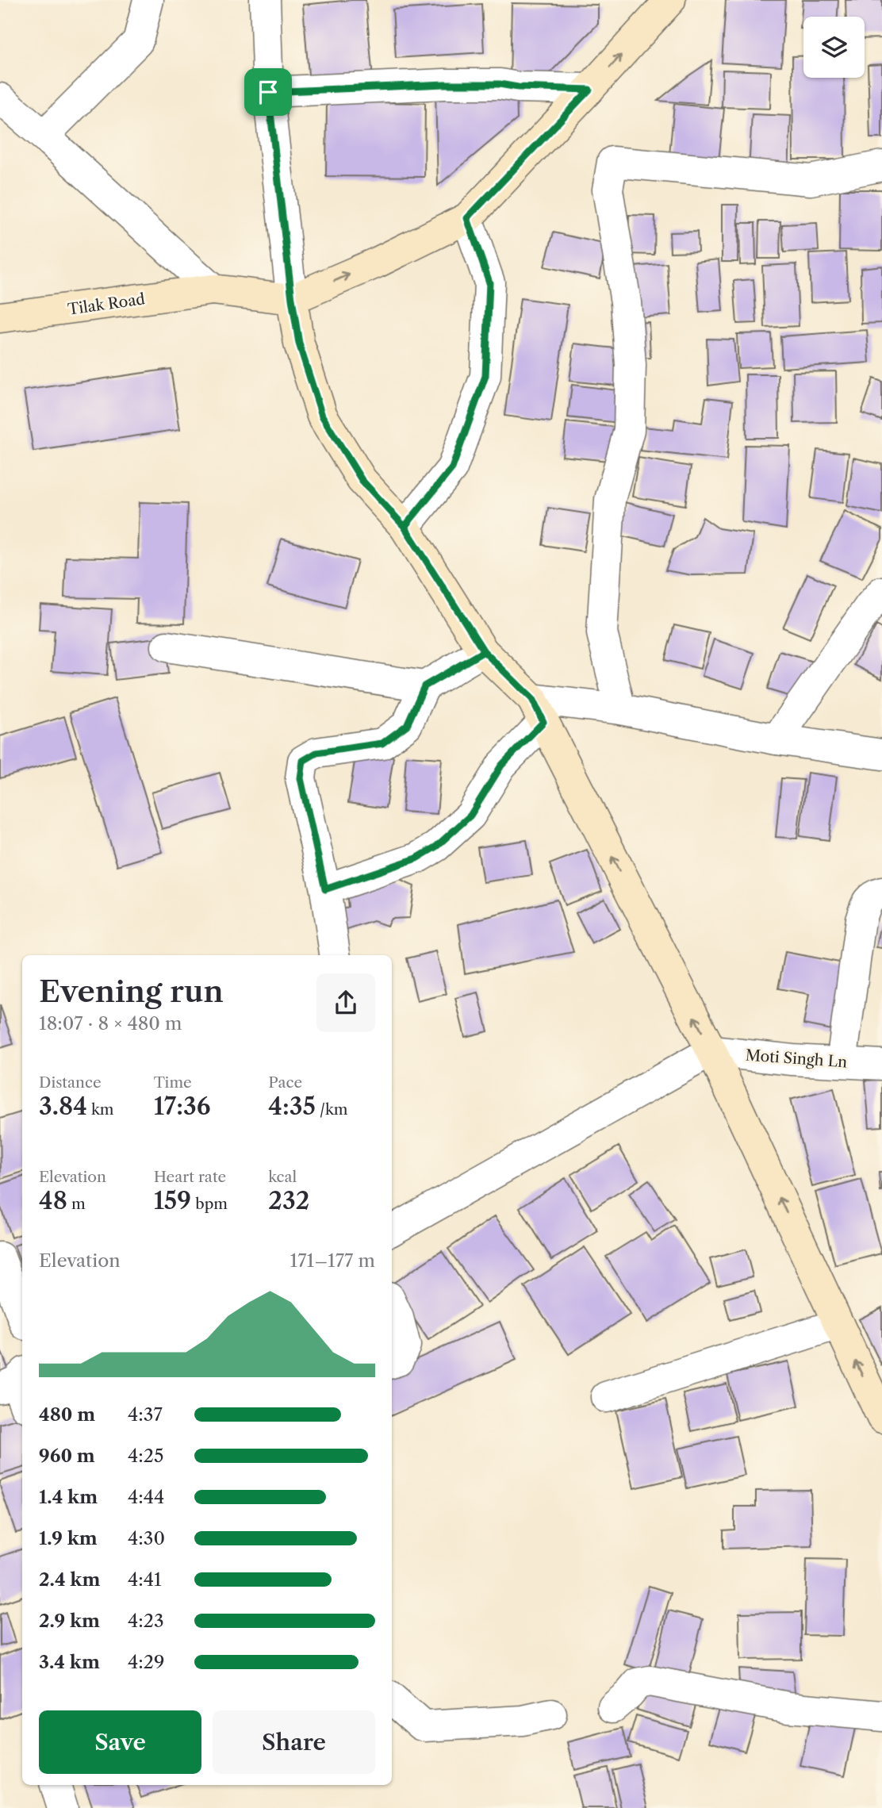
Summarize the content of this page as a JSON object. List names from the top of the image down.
{
  "streets": {
    "main road": ["Tilak Road"],
    "street": ["Moti Singh Ln"]
  },
  "page": {
    "heading": ["Evening run", "18:07 · 8 × 480 m"],
    "stats": [
      ["Distance", "3.84 km"],
      ["Time", "17:36"],
      ["Pace", "4:35 /km"],
      ["Elevation", "48 m"],
      ["Heart rate", "159 bpm"],
      ["kcal", "232"]
    ],
    "chart": ["Elevation", "171–177 m"],
    "list": [
      {
        "name": "480 m",
        "note": "4:37"
      },
      {
        "name": "960 m",
        "note": "4:25"
      },
      {
        "name": "1.4 km",
        "note": "4:44"
      },
      {
        "name": "1.9 km",
        "note": "4:30"
      },
      {
        "name": "2.4 km",
        "note": "4:41"
      },
      {
        "name": "2.9 km",
        "note": "4:23"
      },
      {
        "name": "3.4 km",
        "note": "4:29"
      }
    ],
    "buttons": ["Save", "Share"]
  }
}
